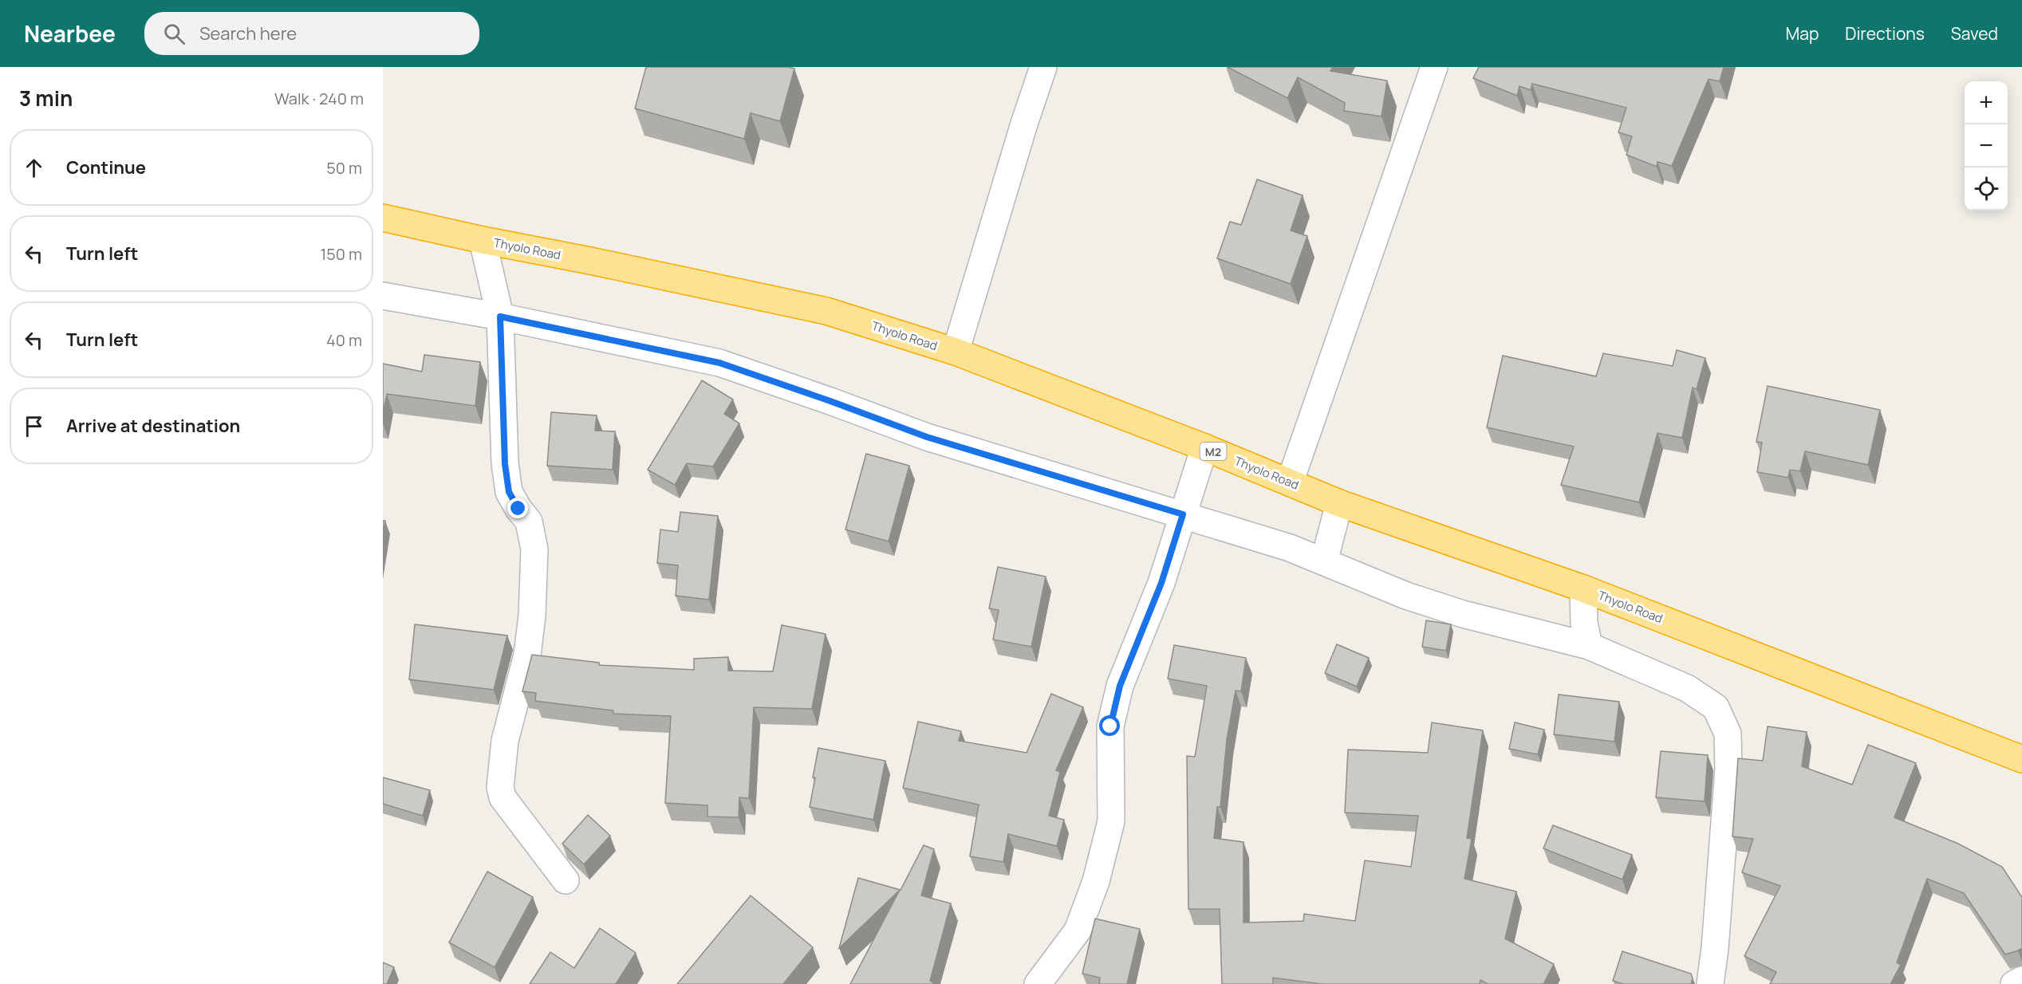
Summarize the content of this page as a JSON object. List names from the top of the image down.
{
  "streets": {
    "highway": ["Thyolo Road", "M2"]
  },
  "page": {
    "header": "Nearbee",
    "search": "Search here",
    "nav": ["Map", "Directions", "Saved"],
    "heading": ["3 min", "Walk · 240 m"],
    "map_buttons": ["+", "−"],
    "list": [
      ["Continue", "50 m"],
      ["Turn left", "150 m"],
      ["Turn left", "40 m"],
      "Arrive at destination"
    ]
  }
}
